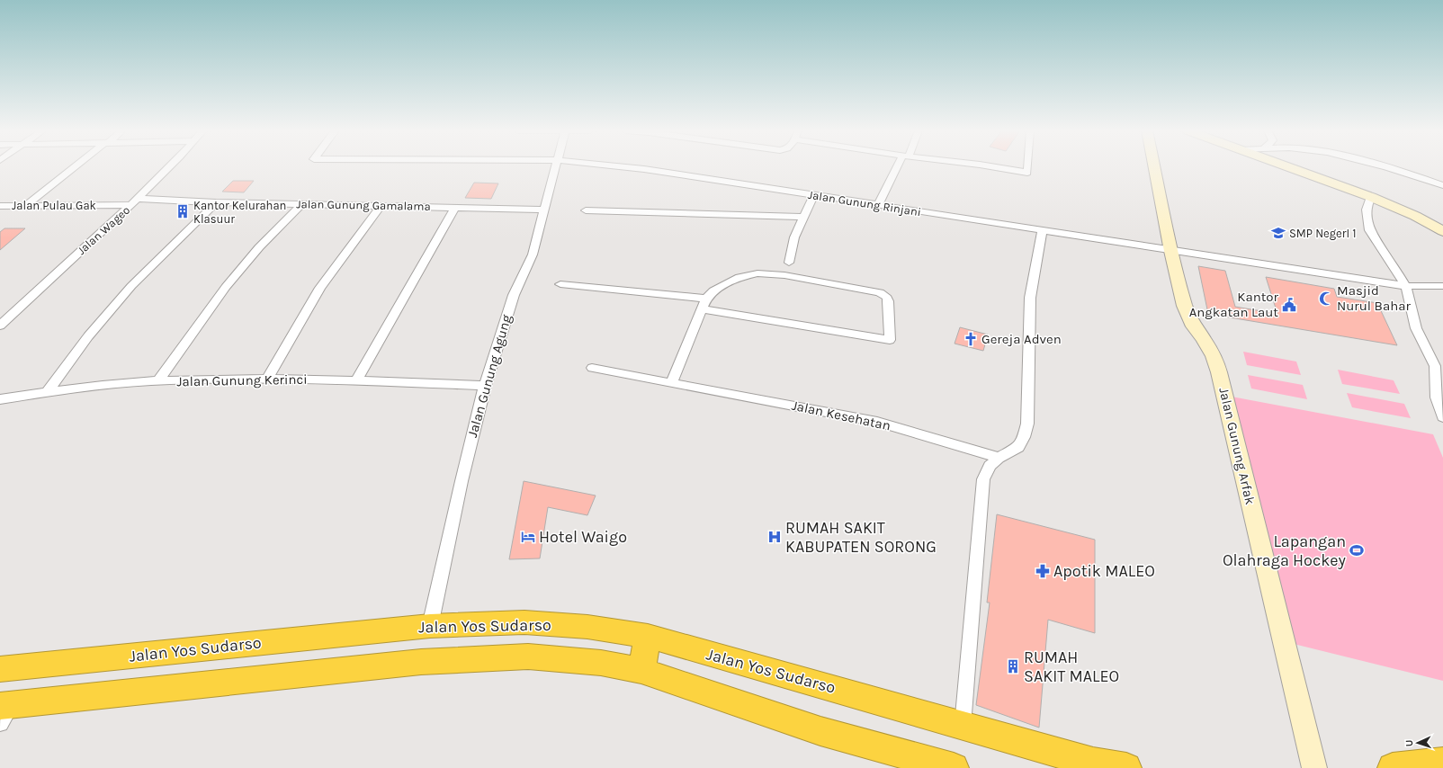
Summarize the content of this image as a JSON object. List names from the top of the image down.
{
  "streets": {
    "highway": ["Jalan Yos Sudarso"],
    "street": [
      "Jalan Gunung Rinjani",
      "Jalan Pulau Gak",
      "Jalan Gunung Gamalama",
      "Jalan Wageo",
      "Jalan Gunung Agung",
      "Jalan Gunung Kerinci",
      "Jalan Kesehatan",
      "Jalan Gunung Arfak"
    ]
  },
  "crossings": [
    ["Jalan Gunung Rinjani", "Jalan Gunung Arfak"],
    ["Jalan Pulau Gak", "Jalan Wageo"],
    ["Jalan Gunung Gamalama", "Jalan Wageo"],
    ["Jalan Gunung Gamalama", "Jalan Gunung Agung"],
    ["Jalan Gunung Agung", "Jalan Gunung Kerinci"],
    ["Jalan Gunung Agung", "Jalan Yos Sudarso"]
  ],
  "places": {
    "building": ["Kantor Kelurahan Klasuur", "RUMAH SAKIT MALEO"],
    "school or university": ["SMP NegerI 1"],
    "mosque": ["Masjid Nurul Bahar"],
    "public building": ["Kantor Angkatan Laut"],
    "church": ["Gereja Adven"],
    "hotel": ["Hotel Waigo"],
    "hospital": ["RUMAH SAKIT KABUPATEN SORONG"],
    "sports": ["Lapangan Olahraga Hockey"],
    "pharmacy": ["Apotik MALEO"]
  },
  "north": "left"
}
